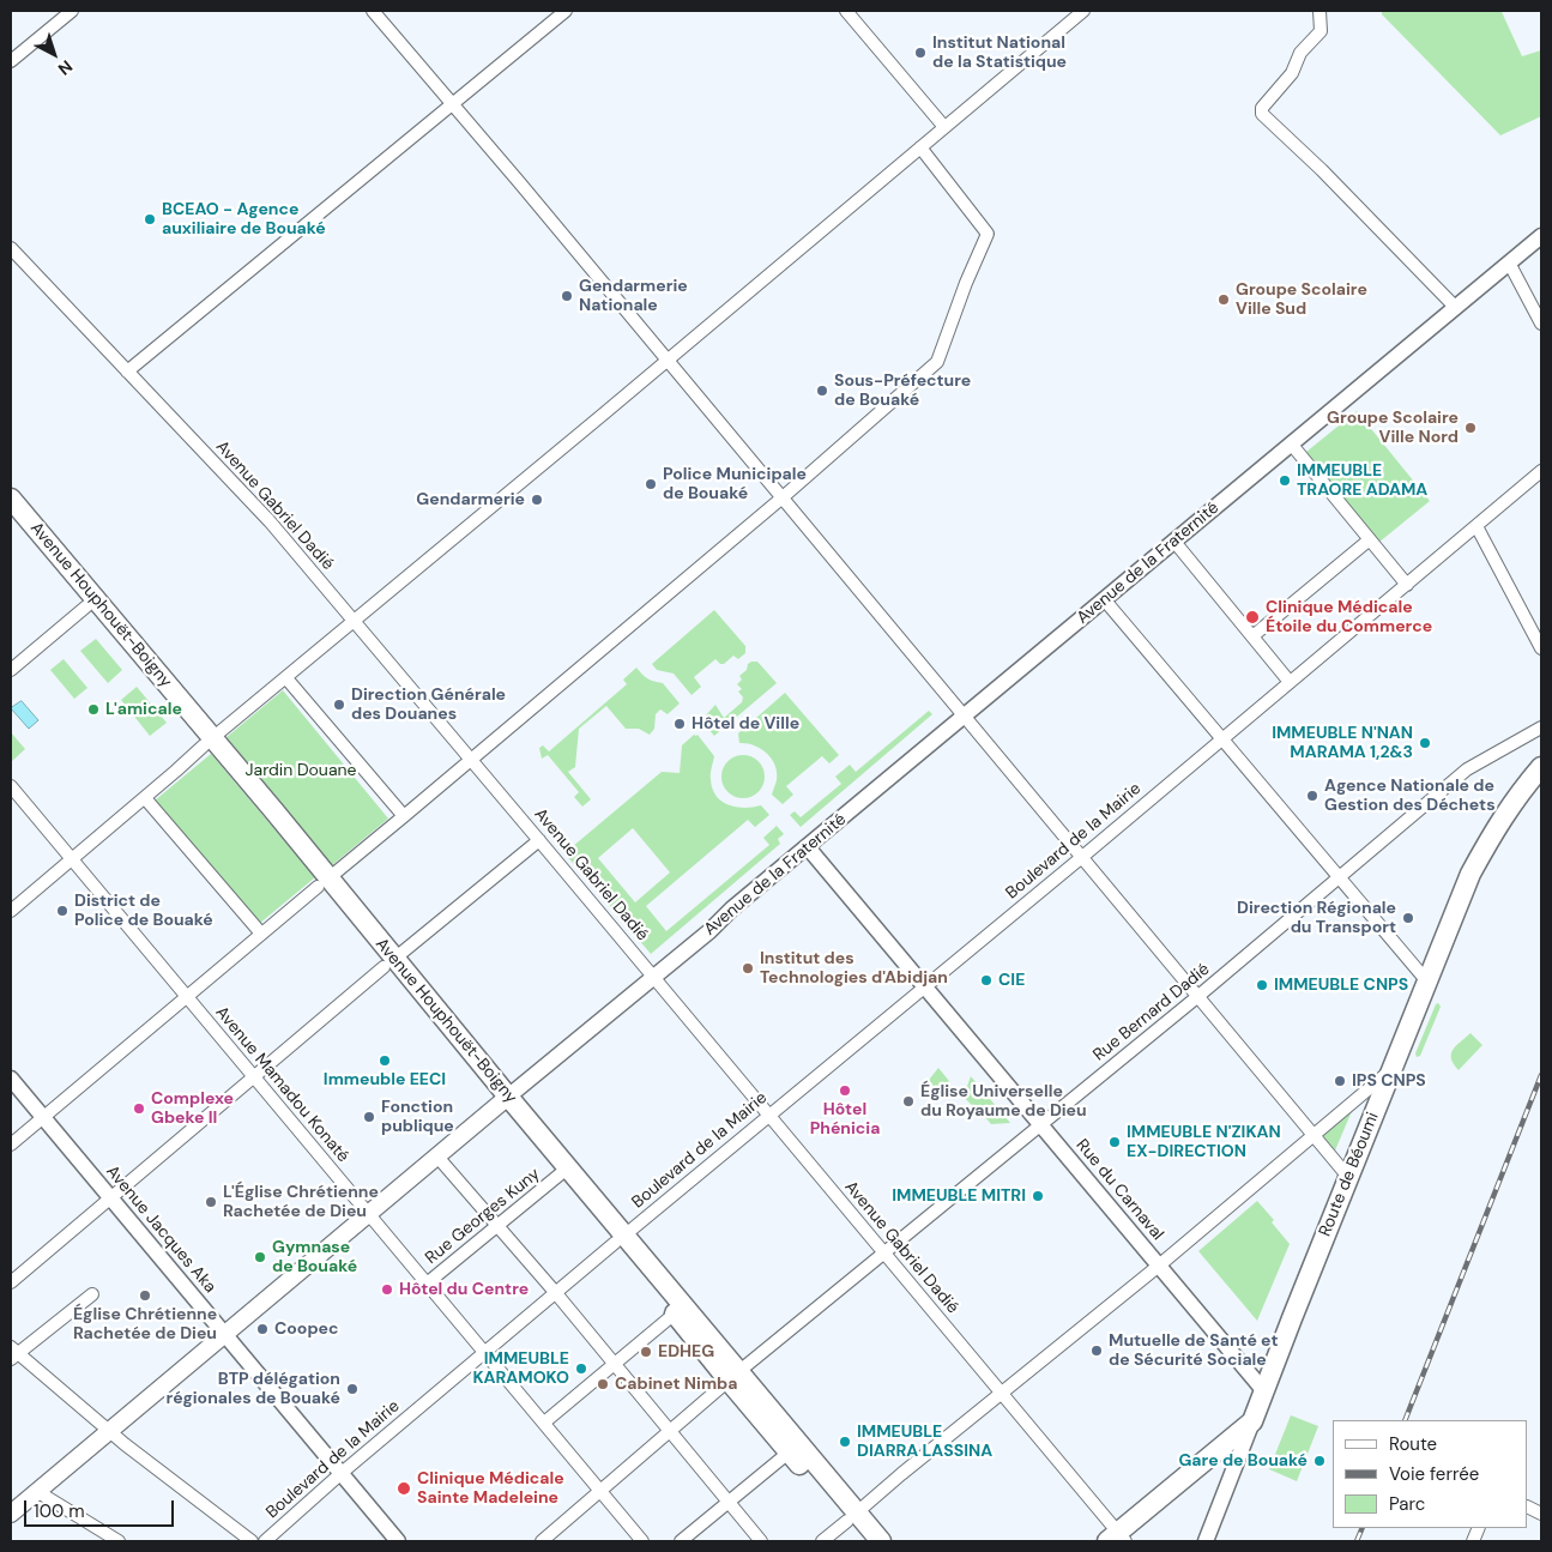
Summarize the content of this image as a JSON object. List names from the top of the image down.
{
  "streets": {
    "main road": ["Avenue de la Fraternité", "Avenue Houphouët-Boigny", "Route de Béoumi"],
    "street": [
      "Avenue Gabriel Dadié",
      "Boulevard de la Mairie",
      "Rue Bernard Dadié",
      "Avenue Mamadou Konaté",
      "Rue du Carnaval",
      "Rue Georges Kuny",
      "Avenue Jacques Aka"
    ]
  },
  "crossings": [
    ["Avenue Gabriel Dadié", "Avenue de la Fraternité"],
    ["Avenue Gabriel Dadié", "Boulevard de la Mairie"],
    ["Avenue Gabriel Dadié", "Rue Bernard Dadié"],
    ["Avenue Gabriel Dadié", "Route de Béoumi"],
    ["Avenue de la Fraternité", "Avenue Houphouët-Boigny"],
    ["Avenue de la Fraternité", "Avenue Mamadou Konaté"],
    ["Avenue de la Fraternité", "Rue du Carnaval"],
    ["Avenue de la Fraternité", "Avenue Jacques Aka"],
    ["Avenue Houphouët-Boigny", "Boulevard de la Mairie"],
    ["Avenue Houphouët-Boigny", "Rue Bernard Dadié"],
    ["Avenue Houphouët-Boigny", "Rue Georges Kuny"],
    ["Boulevard de la Mairie", "Avenue Mamadou Konaté"],
    ["Boulevard de la Mairie", "Rue du Carnaval"],
    ["Boulevard de la Mairie", "Avenue Jacques Aka"],
    ["Rue Bernard Dadié", "Avenue Mamadou Konaté"],
    ["Rue Bernard Dadié", "Rue du Carnaval"],
    ["Avenue Mamadou Konaté", "Rue Georges Kuny"],
    ["Route de Béoumi", "Rue du Carnaval"]
  ],
  "parks": ["Jardin Douane"],
  "places": [
    "Institut National de la Statistique",
    "BCEAO - Agence auxiliaire de Bouaké",
    "Gendarmerie Nationale",
    "Groupe Scolaire Ville Sud",
    "Sous-Préfecture de Bouaké",
    "Groupe Scolaire Ville Nord",
    "IMMEUBLE TRAORE ADAMA",
    "Police Municipale de Bouaké",
    "Gendarmerie",
    "Clinique Médicale Étoile du Commerce",
    "Direction Générale des Douanes",
    "L'amicale",
    "Hôtel de Ville",
    "IMMEUBLE N'NAN MARAMA 1,2&3",
    "Agence Nationale de Gestion des Déchets",
    "District de Police de Bouaké",
    "Direction Régionale du Transport",
    "Institut des Technologies d'Abidjan",
    "CIE",
    "IMMEUBLE CNPS",
    "Immeuble EECI",
    "IPS CNPS",
    "Hôtel Phénicia",
    "Église Universelle du Royaume de Dieu",
    "Complexe Gbeke II",
    "Fonction publique",
    "IMMEUBLE N'ZIKAN EX-DIRECTION",
    "IMMEUBLE MITRI",
    "L'Église Chrétienne Rachetée de Dieu",
    "Gymnase de Bouaké",
    "Hôtel du Centre",
    "Église Chrétienne Rachetée de Dieu",
    "Coopec",
    "Mutuelle de Santé et de Sécurité Sociale",
    "EDHEG",
    "IMMEUBLE KARAMOKO",
    "Cabinet Nimba",
    "BTP délégation régionales de Bouaké",
    "IMMEUBLE DIARRA LASSINA",
    "Gare de Bouaké",
    "Clinique Médicale Sainte Madeleine"
  ],
  "legend": ["Route", "Voie ferrée", "Parc"],
  "scale_bar": "100 m",
  "north": "bottom right"
}
